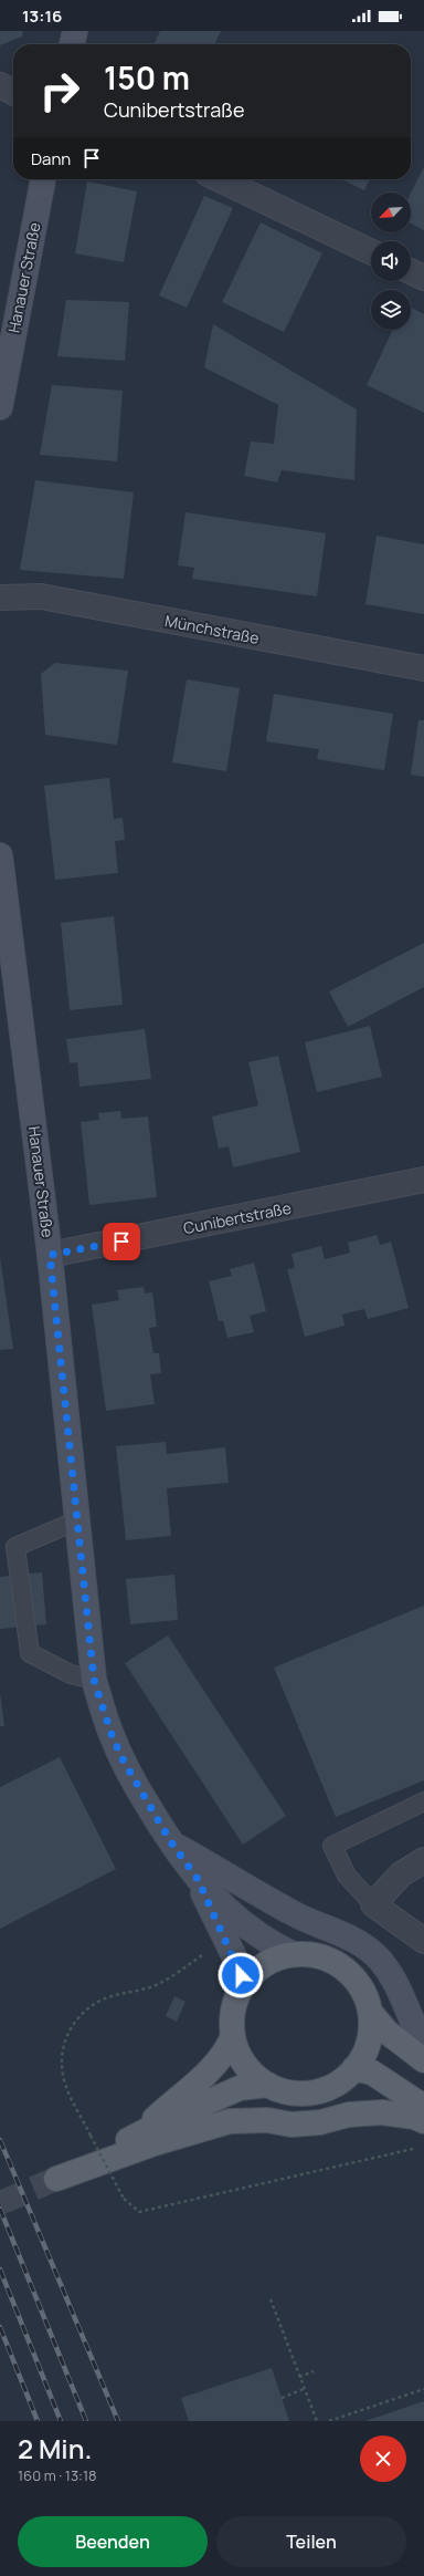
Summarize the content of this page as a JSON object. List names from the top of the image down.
{
  "streets": {
    "main road": ["Hanauer Straße"],
    "street": ["Münchstraße", "Cunibertstraße"]
  },
  "crossings": [
    ["Hanauer Straße", "Cunibertstraße"]
  ],
  "north": "bottom left",
  "page": {
    "status": "13:16",
    "turn": ["150 m", "Cunibertstraße"],
    "then": "Dann",
    "heading": ["2 Min.", "160 m · 13:18"],
    "buttons": ["Beenden", "Teilen"]
  }
}
